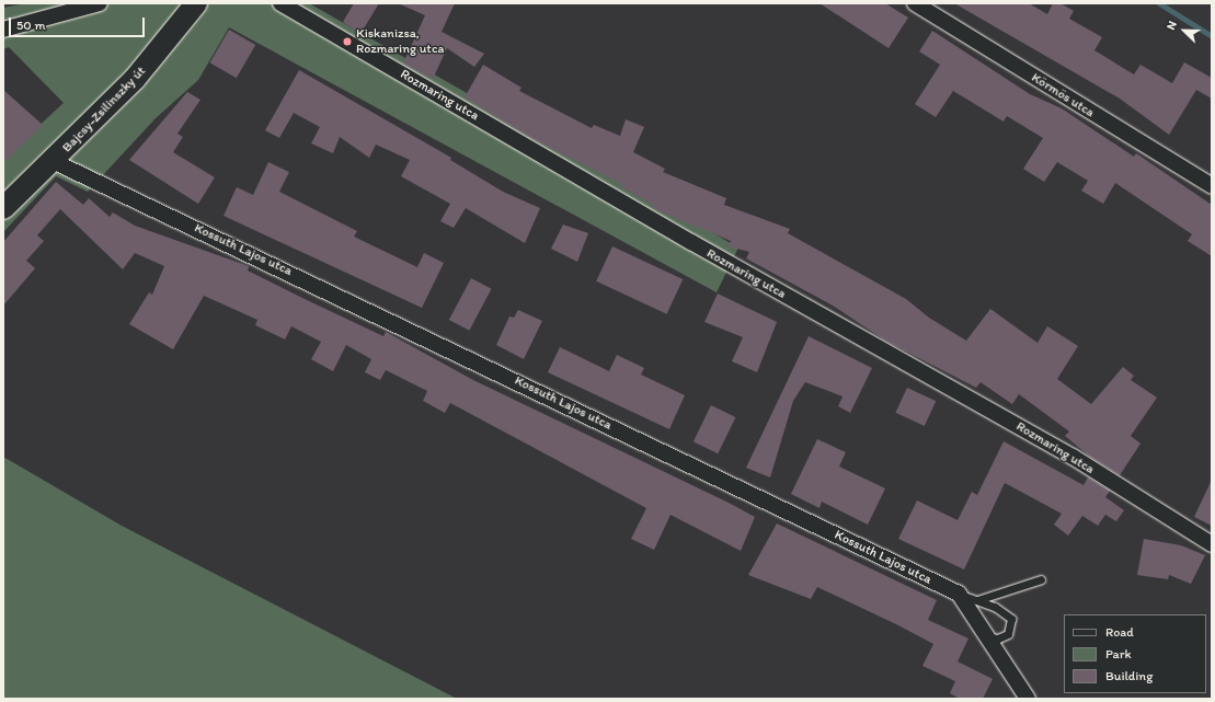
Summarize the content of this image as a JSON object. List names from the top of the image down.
{
  "streets": {
    "main road": ["Bajcsy-Zsilinszky út"],
    "street": ["Rozmaring utca", "Körmös utca", "Kossuth Lajos utca"]
  },
  "crossings": [
    ["Bajcsy-Zsilinszky út", "Kossuth Lajos utca"]
  ],
  "places": ["Kiskanizsa, Rozmaring utca"],
  "legend": ["Road", "Park", "Building"],
  "scale_bar": "50 m",
  "north": "top left"
}
